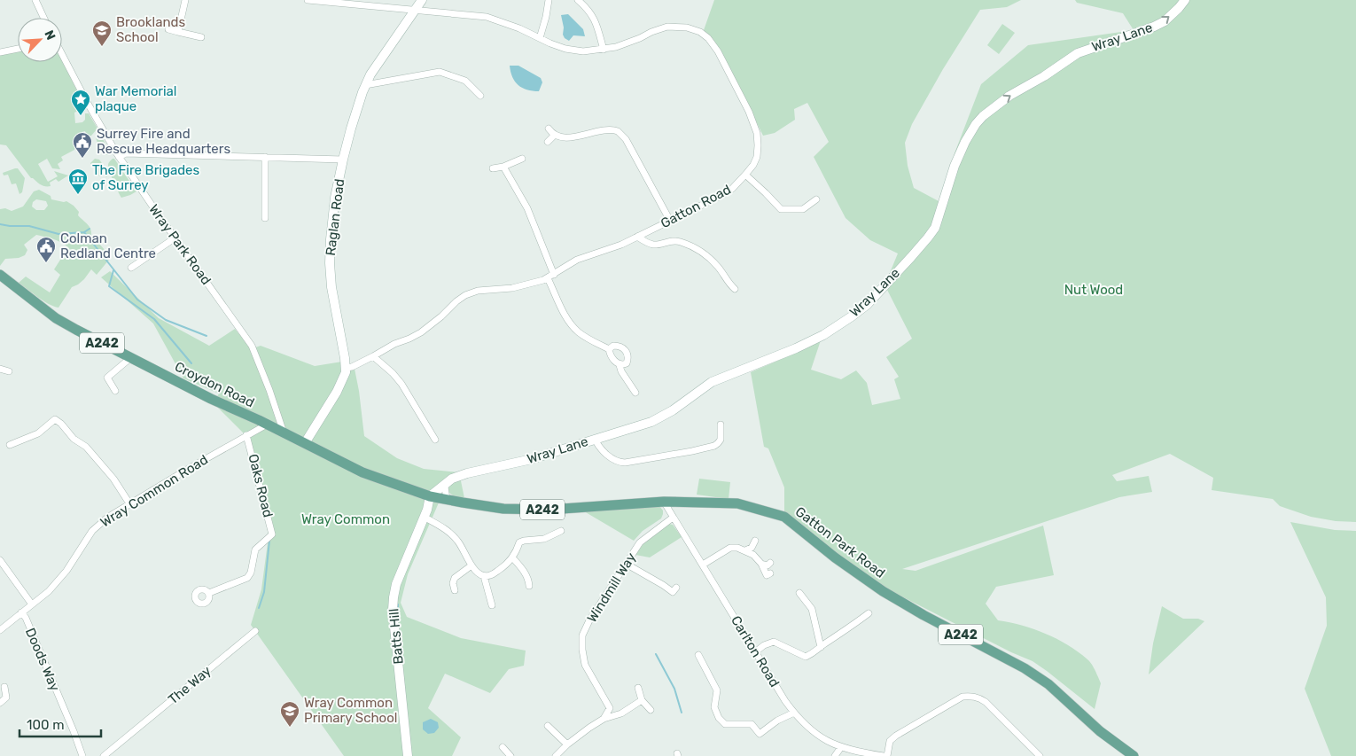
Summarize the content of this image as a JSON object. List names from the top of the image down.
{
  "streets": {
    "main road": ["A242", "Croydon Road", "Gatton Park Road"],
    "street": [
      "Wray Lane",
      "Gatton Road",
      "Raglan Road",
      "Wray Park Road",
      "Oaks Road",
      "Wray Common Road",
      "Windmill Way",
      "Batts Hill",
      "Carlton Road",
      "Doods Way",
      "The Way"
    ]
  },
  "crossings": [
    ["Wray Lane", "Croydon Road"],
    ["Wray Lane", "Gatton Park Road"],
    ["Wray Lane", "Batts Hill"],
    ["Gatton Road", "Raglan Road"],
    ["Wray Park Road", "Croydon Road"],
    ["Croydon Road", "Wray Common Road"],
    ["Croydon Road", "Gatton Park Road"],
    ["Croydon Road", "Batts Hill"],
    ["Oaks Road", "Wray Common Road"],
    ["Wray Common Road", "Doods Way"],
    ["Gatton Park Road", "Batts Hill"],
    ["Gatton Park Road", "Carlton Road"],
    ["Windmill Way", "Carlton Road"]
  ],
  "one_way": ["Wray Lane"],
  "parks": ["Nut Wood", "Wray Common"],
  "places": {
    "school or university": ["Brooklands School", "Wray Common Primary School"],
    "place": ["War Memorial plaque"],
    "public building": ["Surrey Fire and Rescue Headquarters", "Colman Redland Centre"],
    "museum": ["The Fire Brigades of Surrey"]
  },
  "scale_bar": "100 m",
  "north": "top right"
}
